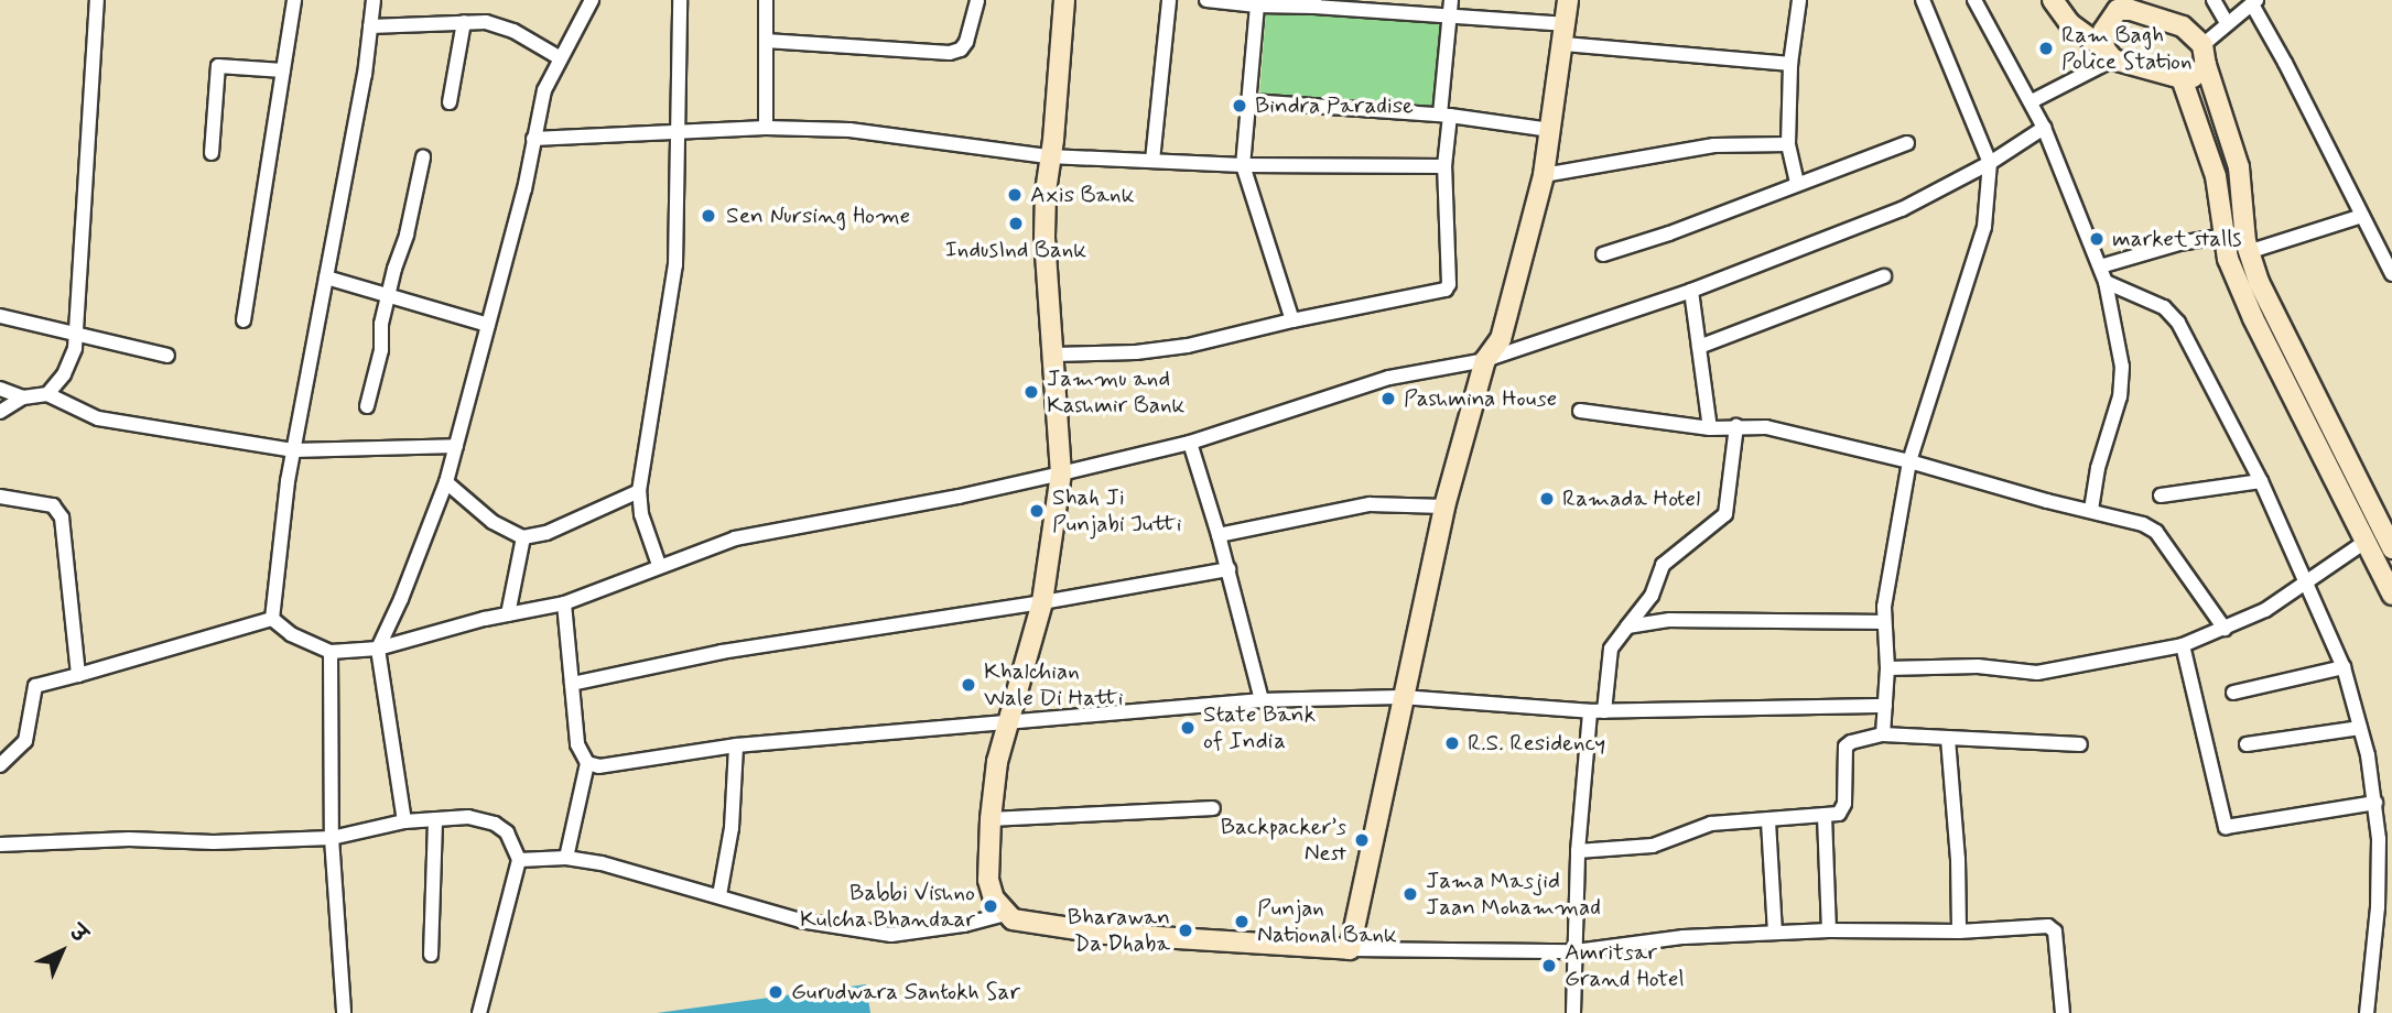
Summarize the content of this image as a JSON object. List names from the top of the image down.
{
  "places": [
    "Ram Bagh Police Station",
    "Bindra Paradise",
    "Axis Bank",
    "Sen Nursing Home",
    "IndusInd Bank",
    "market stalls",
    "Jammu and Kashmir Bank",
    "Pashmina House",
    "Ramada Hotel",
    "Shah Ji Punjabi Jutti",
    "Khalchian Wale Di Hatti",
    "State Bank of India",
    "R.S. Residency",
    "Backpacker’s Nest",
    "Jama Masjid Jaan Mohammad",
    "Babbi Vishno Kulcha Bhandaar",
    "Punjan National Bank",
    "Bharawan Da Dhaba",
    "Amritsar Grand Hotel",
    "Gurudwara Santokh Sar"
  ],
  "north": "top right"
}
